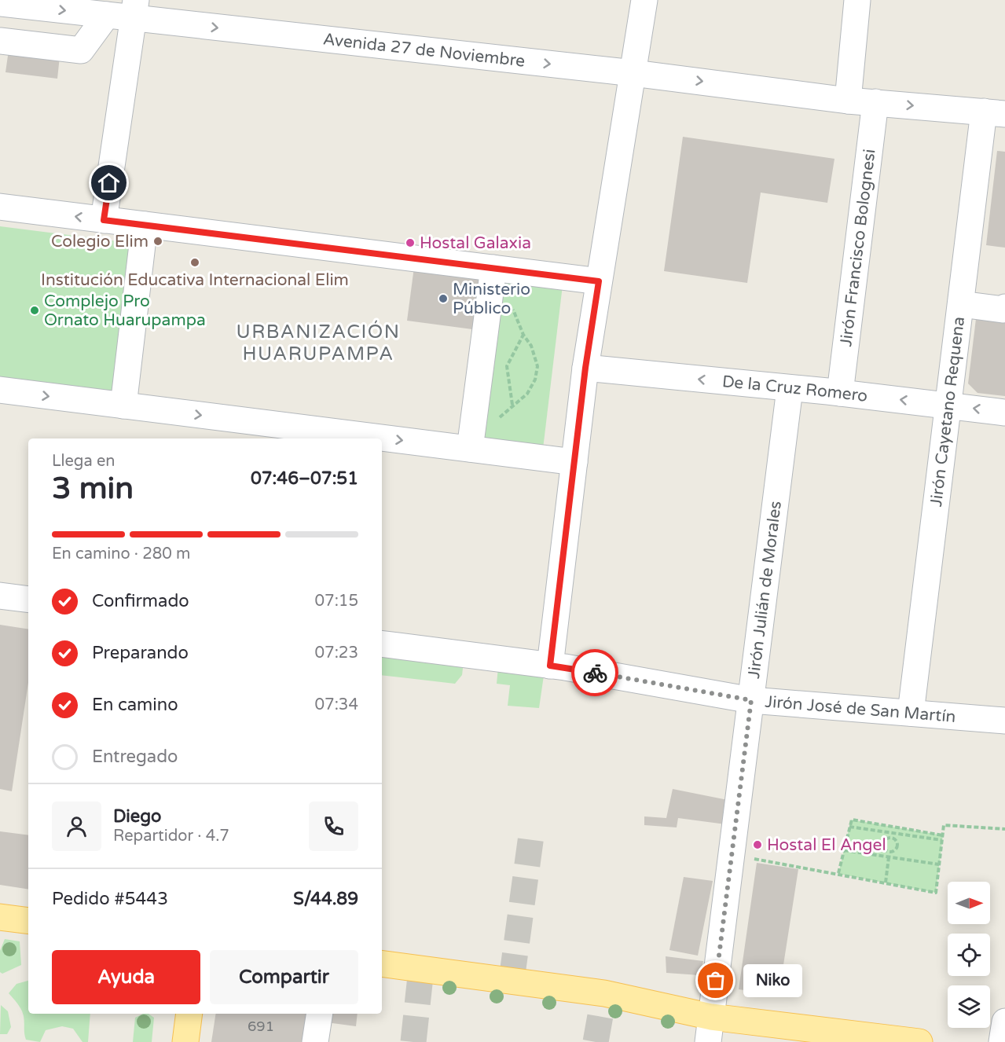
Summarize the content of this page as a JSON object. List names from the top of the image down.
{
  "streets": {
    "street": [
      "Avenida 27 de Noviembre",
      "Jirón Francisco Bolognesi",
      "De la Cruz Romero",
      "Jirón Cayetano Requena",
      "Jirón Julián de Morales",
      "Jirón José de San Martín"
    ]
  },
  "crossings": [
    ["Avenida 27 de Noviembre", "Jirón Francisco Bolognesi"],
    ["Avenida 27 de Noviembre", "Jirón Cayetano Requena"],
    ["Jirón Francisco Bolognesi", "De la Cruz Romero"],
    ["De la Cruz Romero", "Jirón Cayetano Requena"],
    ["De la Cruz Romero", "Jirón Julián de Morales"],
    ["Jirón Cayetano Requena", "Jirón José de San Martín"],
    ["Jirón Julián de Morales", "Jirón José de San Martín"]
  ],
  "one_way": ["De la Cruz Romero"],
  "districts": ["URBANIZACIÓN HUARUPAMPA"],
  "places": [
    "Colegio Elim",
    "Hostal Galaxia",
    "Institución Educativa Internacional Elim",
    "Ministerio Público",
    "Complejo Pro Ornato Huarupampa",
    "Hostal El Angel",
    "Niko"
  ],
  "house_numbers": ["691"],
  "north": "right",
  "page": {
    "heading": ["3 min", "Llega en", "07:46–07:51"],
    "panel": [
      "Diego",
      "Repartidor · 4.7",
      "Pedido #5443",
      "S/44.89"
    ],
    "bar": "En camino · 280 m",
    "list": [
      ["Confirmado", "07:15"],
      ["Preparando", "07:23"],
      ["En camino", "07:34"],
      "Entregado"
    ],
    "buttons": ["Ayuda", "Compartir"],
    "bubble": "Niko"
  }
}
